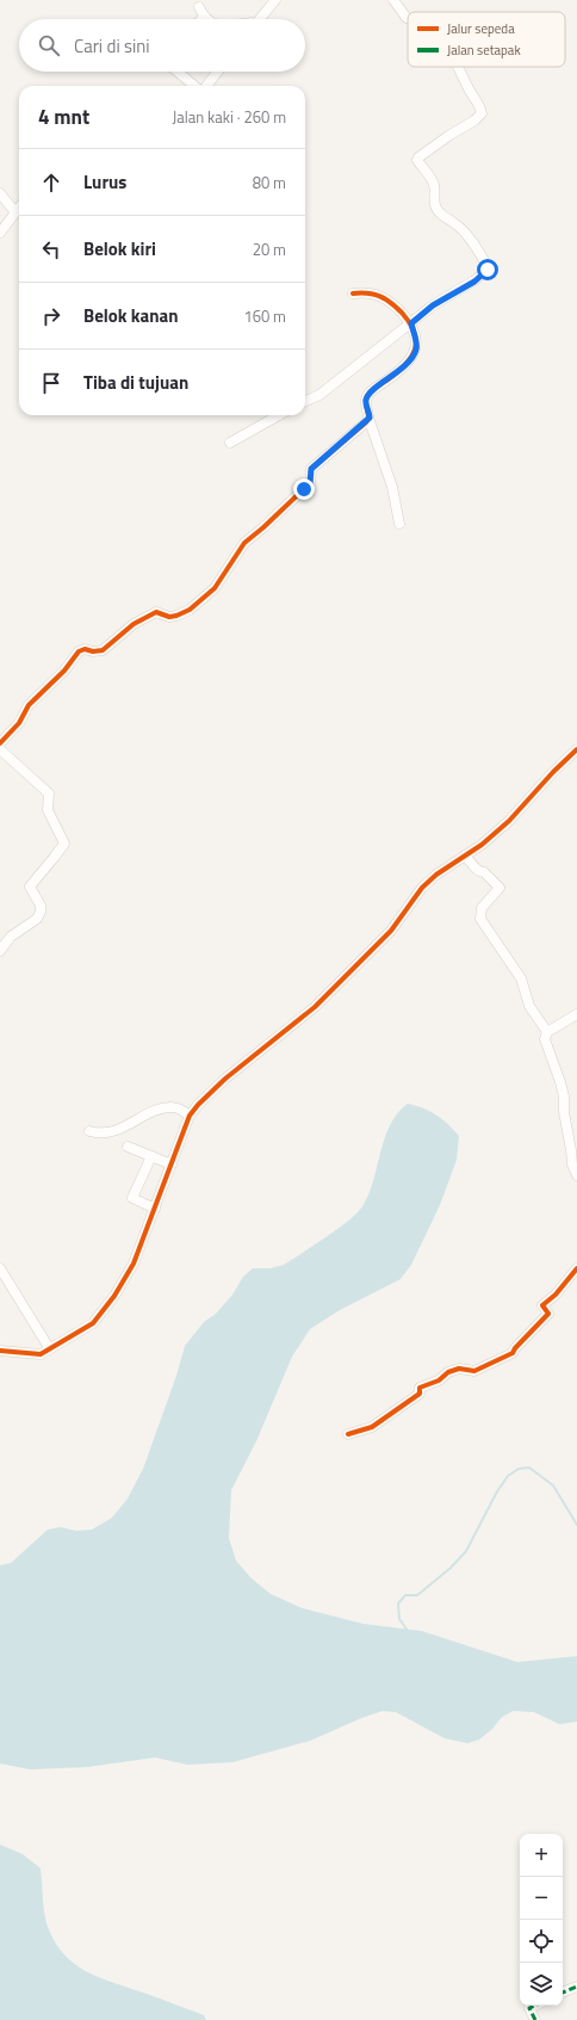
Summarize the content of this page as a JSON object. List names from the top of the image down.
{
  "legend": ["Jalur sepeda", "Jalan setapak"],
  "page": {
    "search": "Cari di sini",
    "heading": ["4 mnt", "Jalan kaki · 260 m"],
    "list": [
      ["Lurus", "80 m"],
      ["Belok kiri", "20 m"],
      ["Belok kanan", "160 m"],
      "Tiba di tujuan"
    ],
    "map_buttons": ["+", "−"]
  }
}
